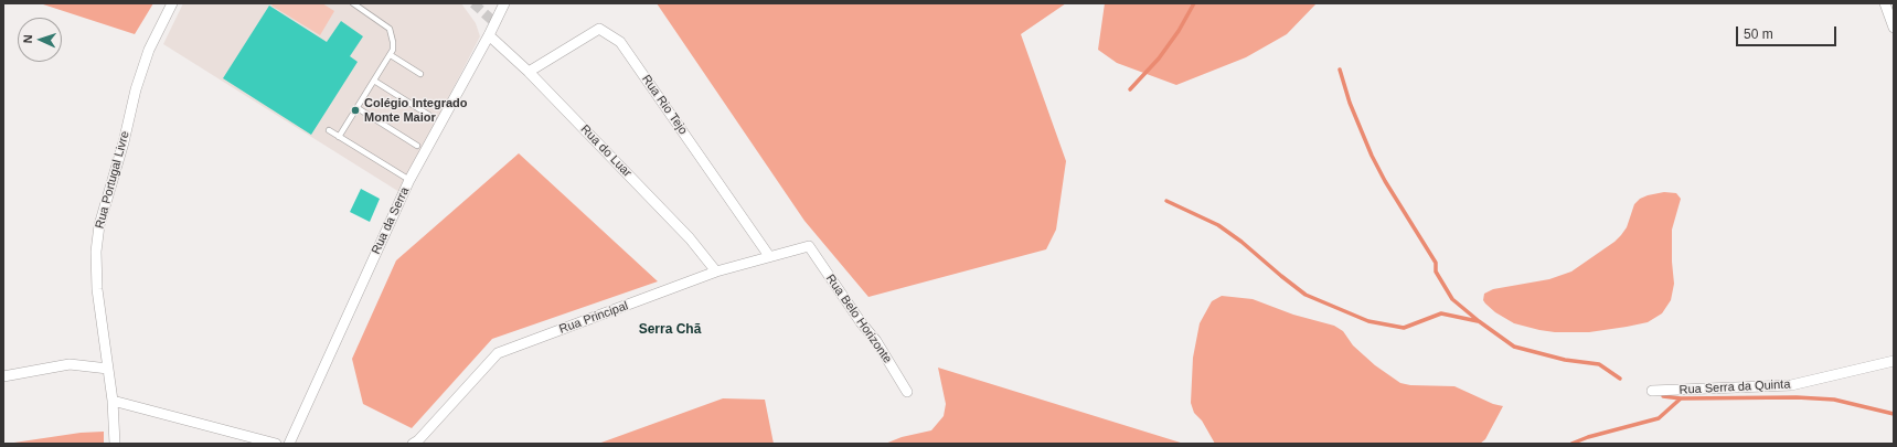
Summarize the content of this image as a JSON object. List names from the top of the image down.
{
  "streets": {
    "street": [
      "Rua Rio Tejo",
      "Rua do Luar",
      "Rua Portugal Livre",
      "Rua da Serra",
      "Rua Principal",
      "Rua Belo Horizonte",
      "Rua Serra da Quinta"
    ]
  },
  "crossings": [
    ["Rua Rio Tejo", "Rua do Luar"],
    ["Rua Rio Tejo", "Rua Principal"],
    ["Rua do Luar", "Rua da Serra"],
    ["Rua do Luar", "Rua Principal"],
    ["Rua Principal", "Rua Belo Horizonte"]
  ],
  "districts": ["Serra Chã"],
  "places": ["Colégio Integrado Monte Maior"],
  "scale_bar": "50 m",
  "north": "left"
}
